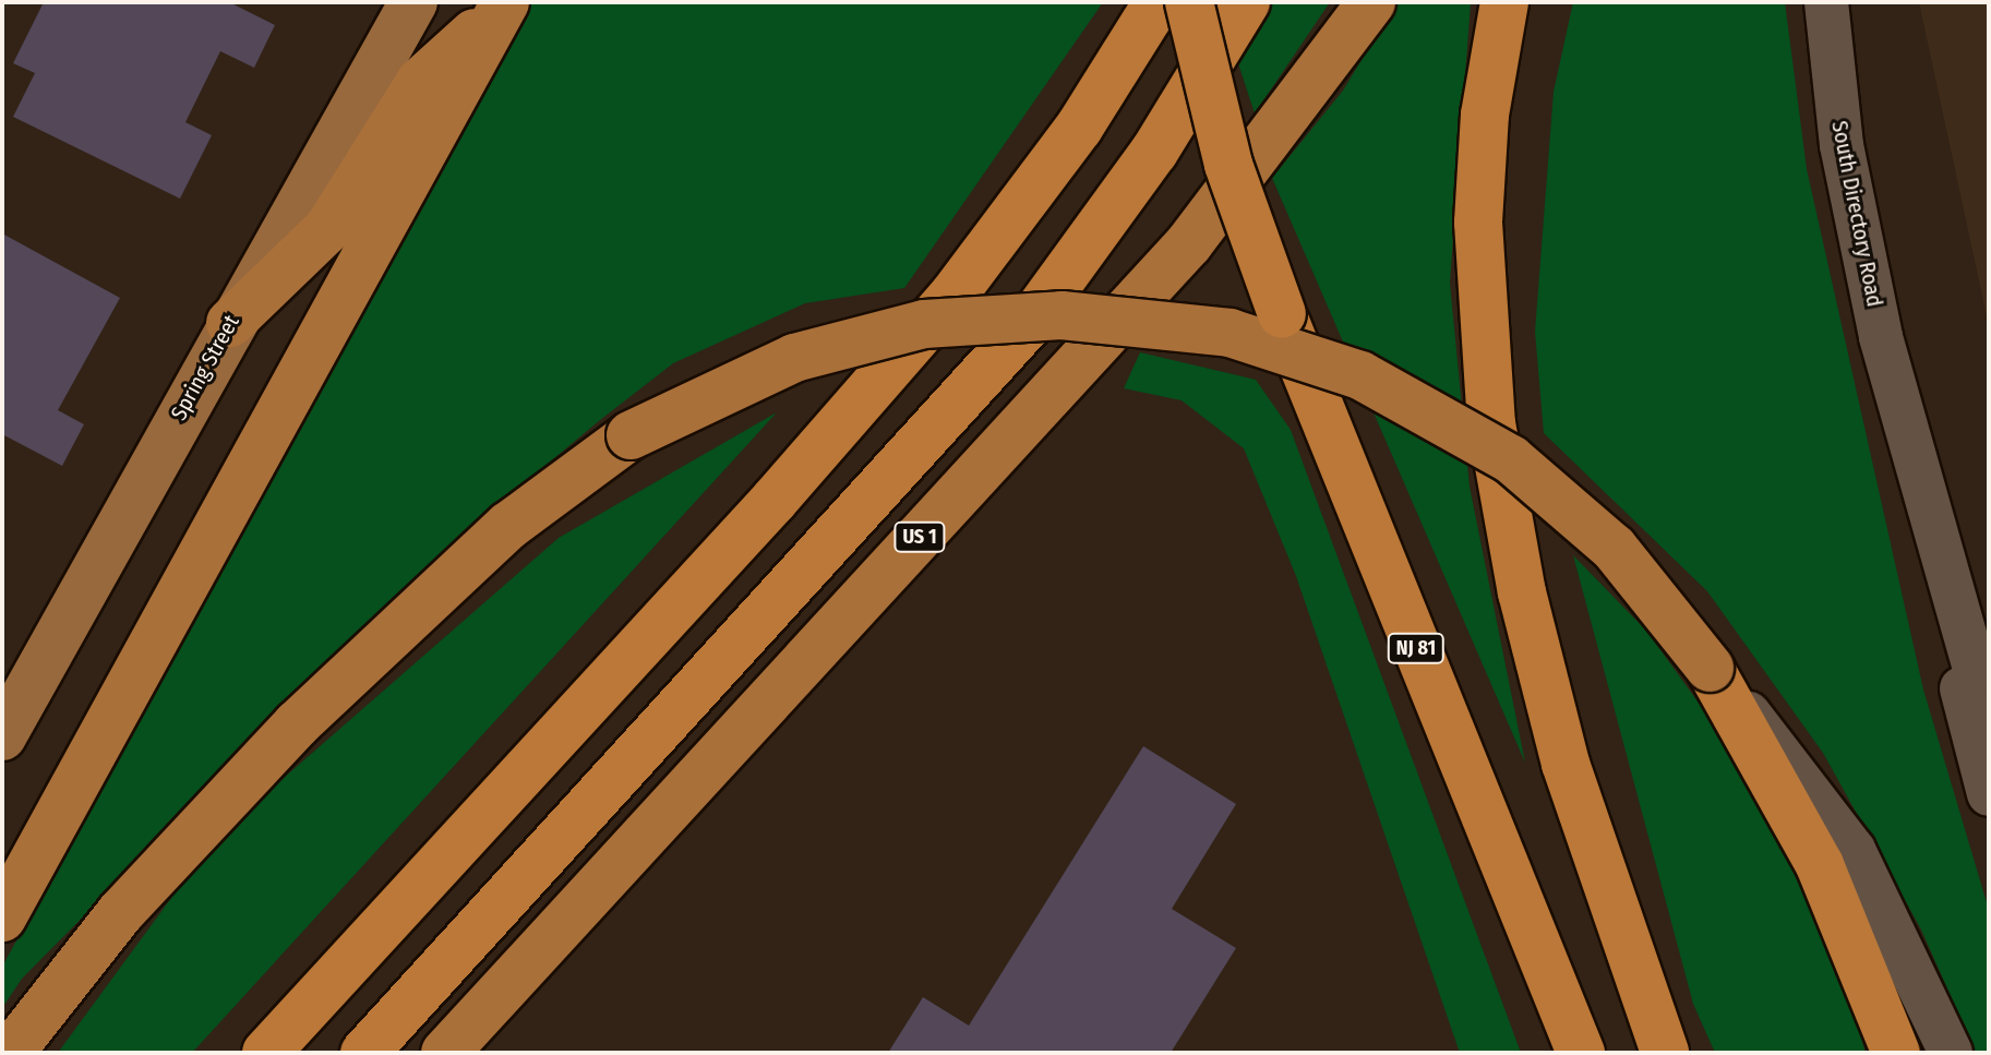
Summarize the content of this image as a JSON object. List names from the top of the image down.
{
  "streets": {
    "highway": ["US 1", "NJ 81"],
    "main road": ["Spring Street"],
    "street": ["South Directory Road"]
  }
}
